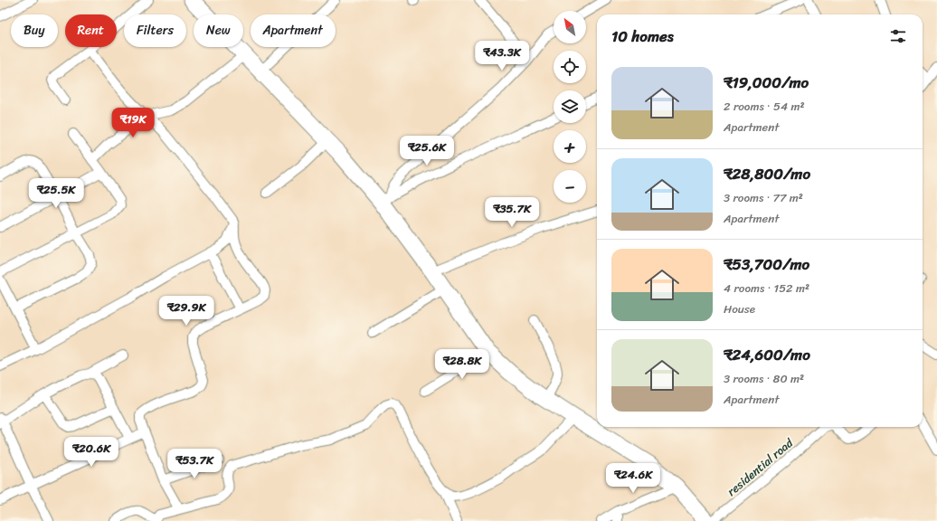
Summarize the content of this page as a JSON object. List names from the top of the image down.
{
  "streets": {
    "street": ["residential road"]
  },
  "north": "top left",
  "page": {
    "map_buttons": ["+", "−"],
    "chip": [
      "Buy",
      "Rent",
      "Filters",
      "New",
      "Apartment"
    ],
    "heading": "10 homes",
    "price": [
      "₹43.3K",
      "₹19K",
      "₹25.6K",
      "₹25.5K",
      "₹35.7K",
      "₹29.9K",
      "₹28.8K",
      "₹20.6K",
      "₹53.7K",
      "₹24.6K"
    ],
    "list": [
      {
        "name": "₹19,000/mo",
        "note": "2 rooms · 54 m² · Apartment"
      },
      {
        "name": "₹28,800/mo",
        "note": "3 rooms · 77 m² · Apartment"
      },
      {
        "name": "₹53,700/mo",
        "note": "4 rooms · 152 m² · House"
      },
      {
        "name": "₹24,600/mo",
        "note": "3 rooms · 80 m² · Apartment"
      }
    ]
  }
}
